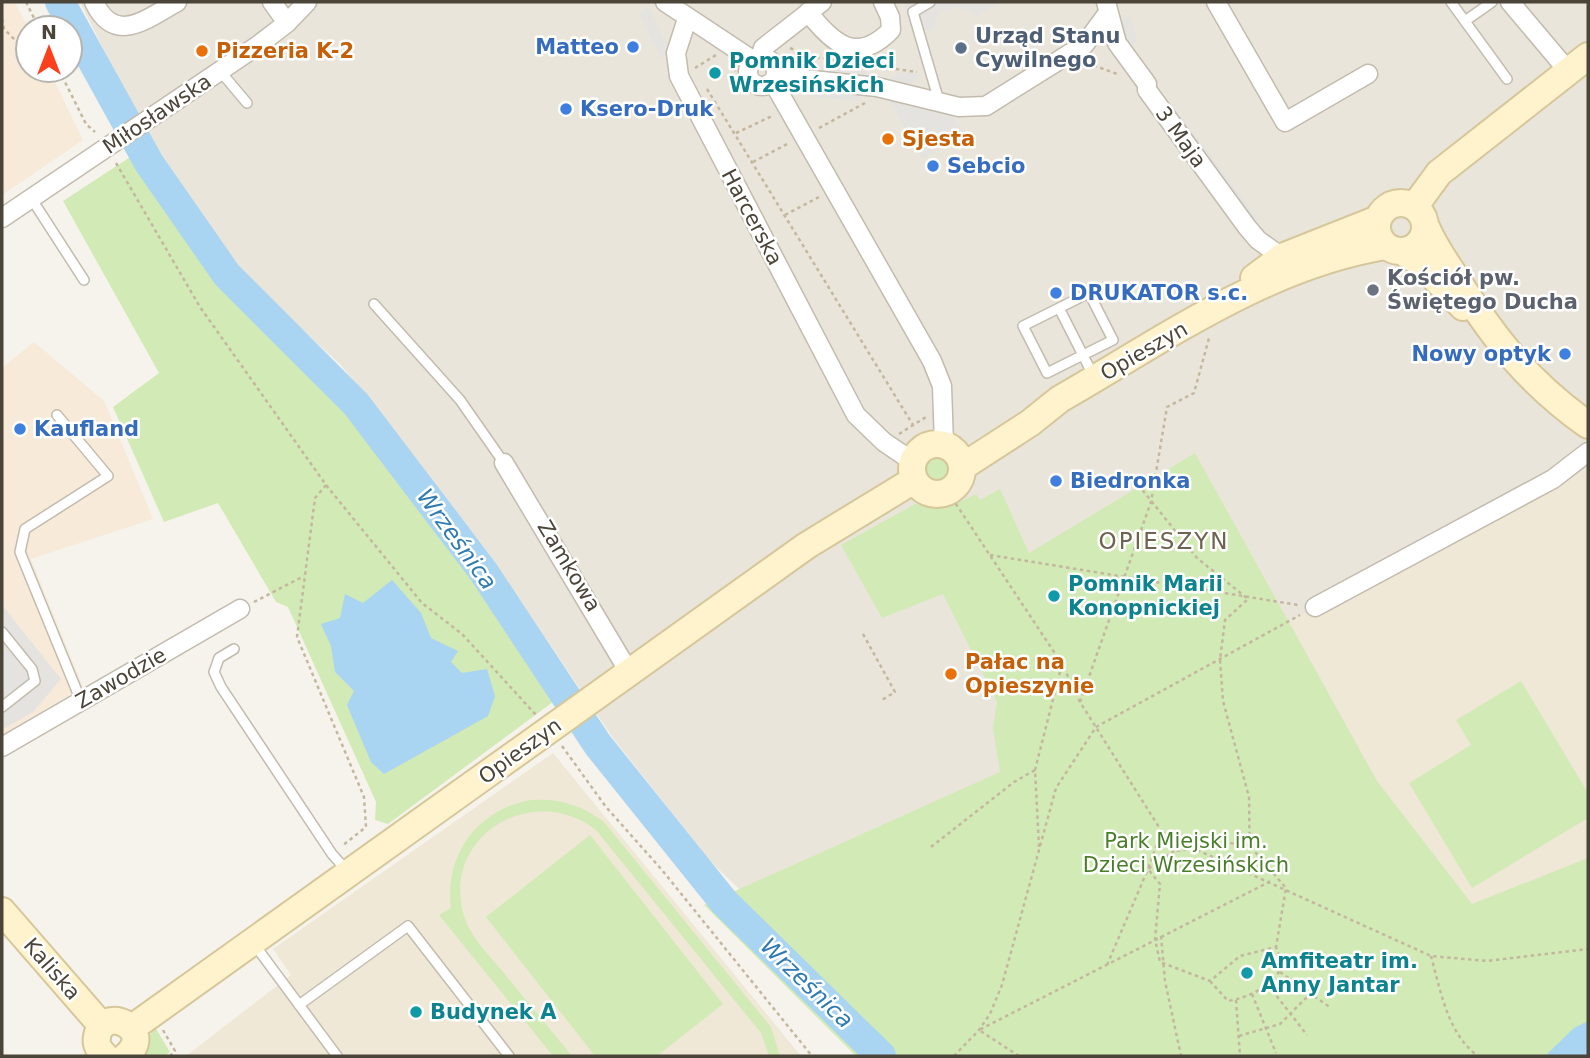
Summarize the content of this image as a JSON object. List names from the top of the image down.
{
  "streets": {
    "street": [
      "Miłosławska",
      "3 Maja",
      "Harcerska",
      "Opieszyn",
      "Zamkowa",
      "Zawodzie",
      "Kaliska"
    ]
  },
  "crossings": [
    ["3 Maja", "Opieszyn"],
    ["Harcerska", "Opieszyn"],
    ["Opieszyn", "Zamkowa"]
  ],
  "districts": ["OPIESZYN"],
  "water": ["Wrześnica"],
  "parks": ["Park Miejski im. Dzieci Wrzesińskich"],
  "places": [
    "Matteo",
    "Urząd Stanu Cywilnego",
    "Pizzeria K-2",
    "Pomnik Dzieci Wrzesińskich",
    "Ksero-Druk",
    "Sjesta",
    "Sebcio",
    "Kościół pw. Świętego Ducha",
    "DRUKATOR s.c.",
    "Nowy optyk",
    "Kaufland",
    "Biedronka",
    "Pomnik Marii Konopnickiej",
    "Pałac na Opieszynie",
    "Amfiteatr im. Anny Jantar",
    "Budynek A"
  ],
  "north": "top"
}
